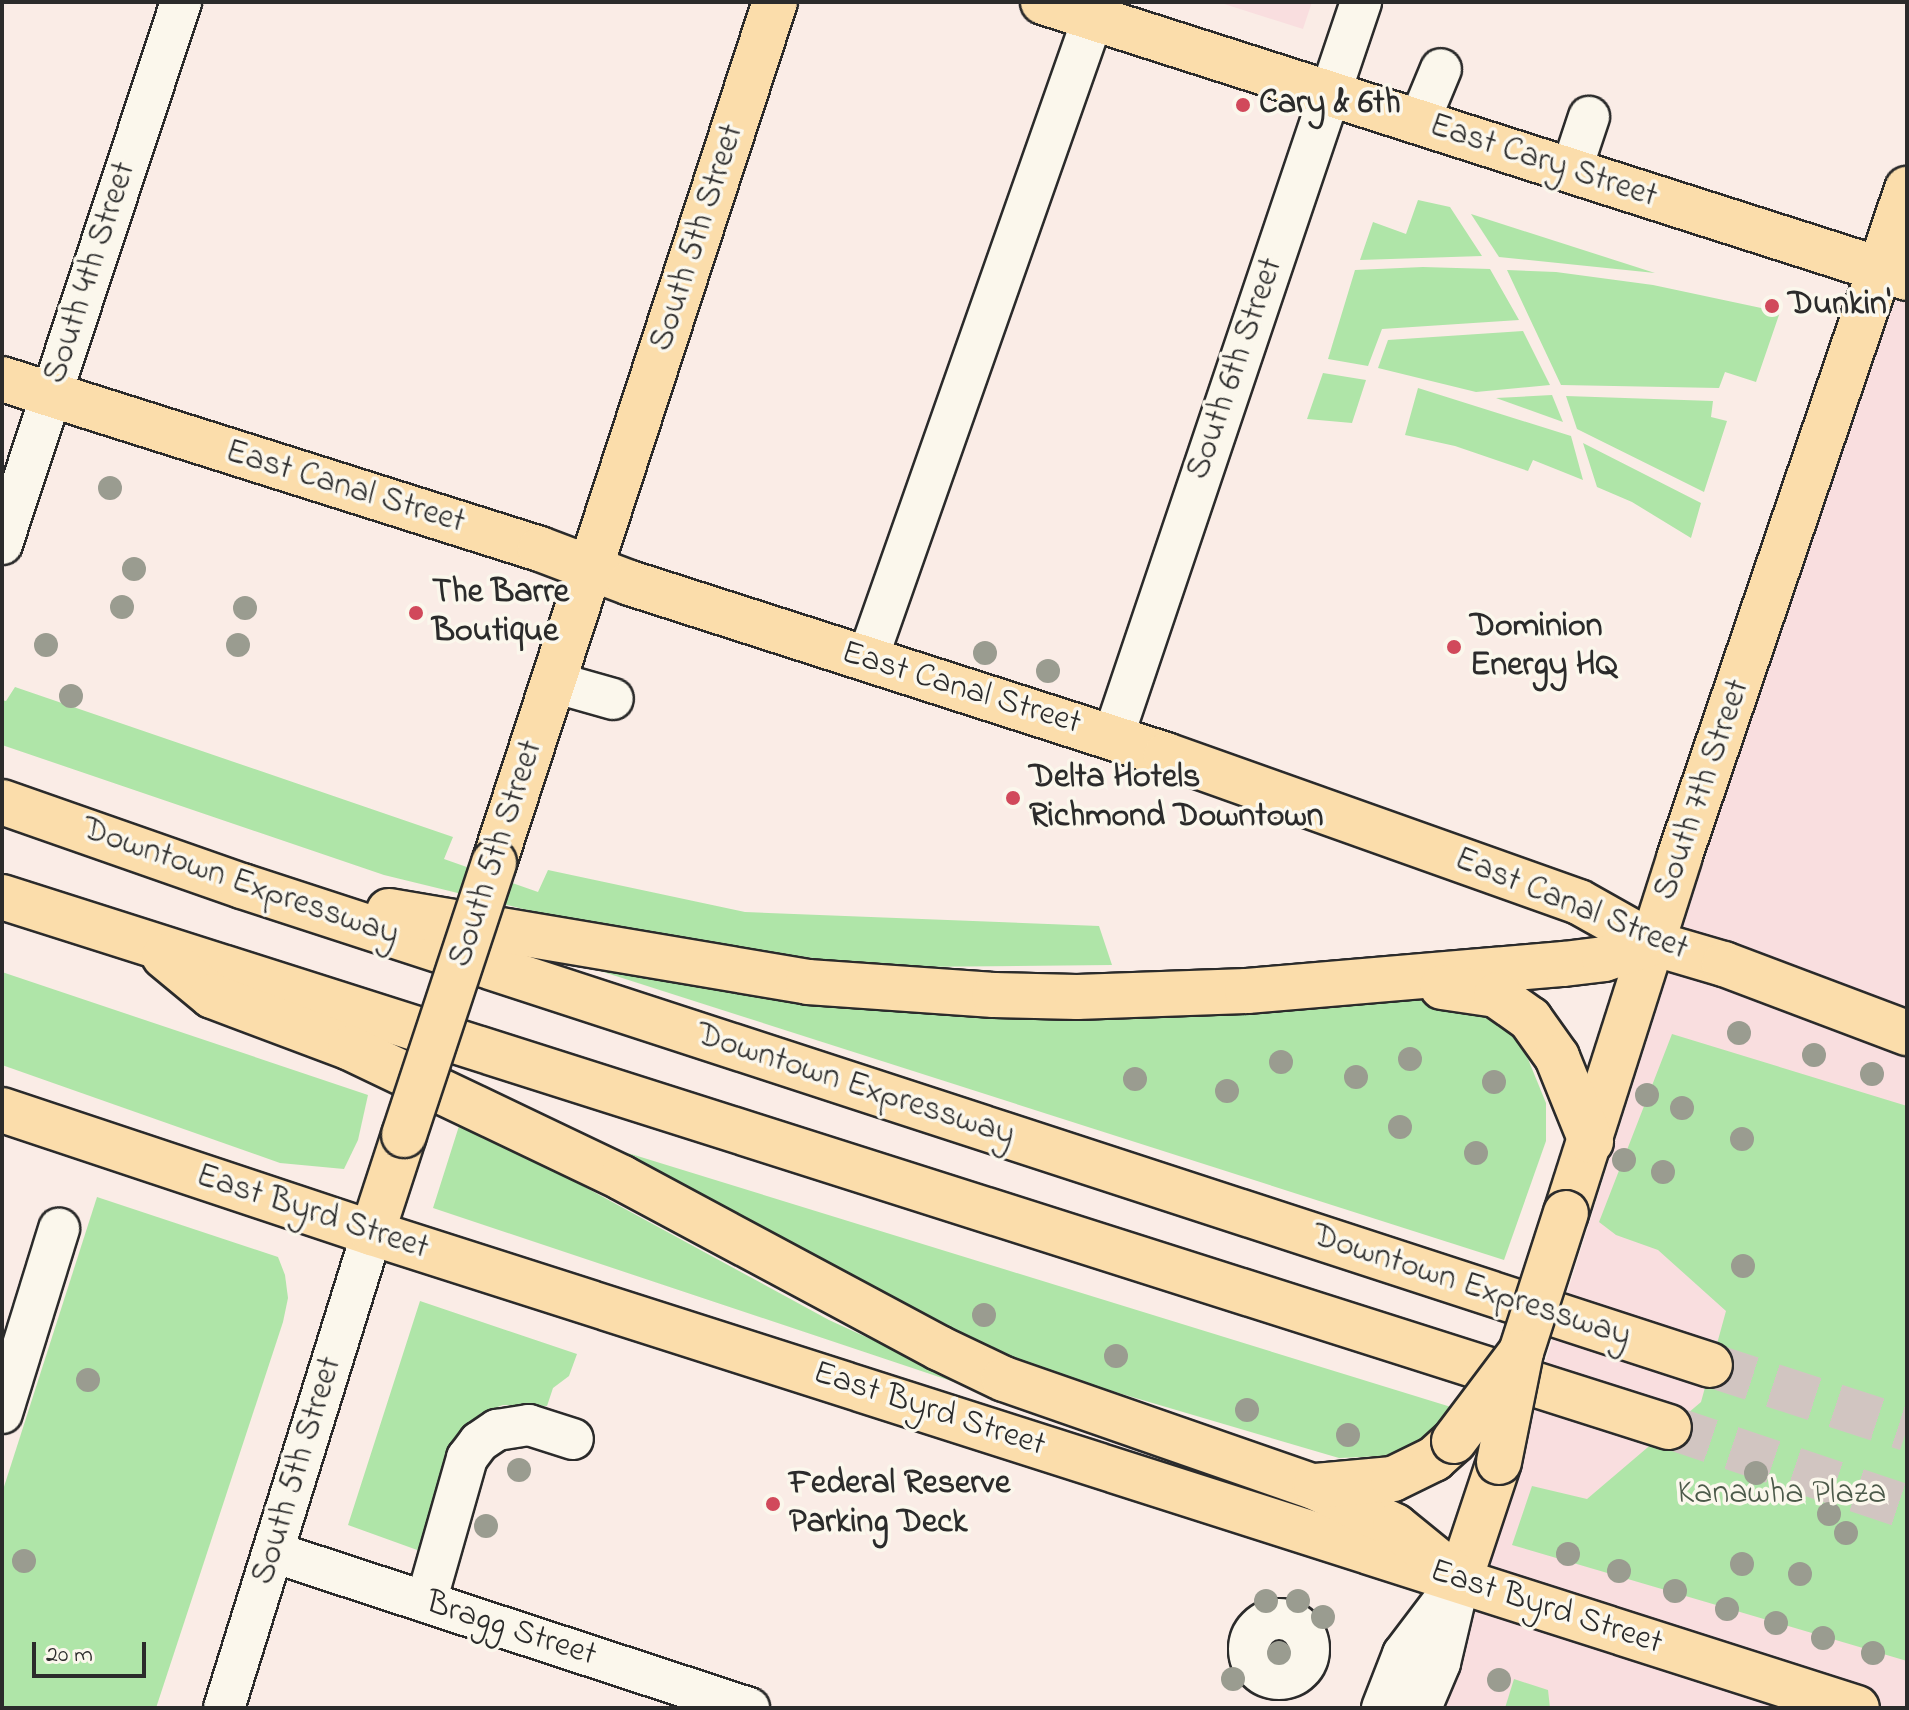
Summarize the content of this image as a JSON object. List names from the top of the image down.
{
  "streets": {
    "main road": [
      "East Cary Street",
      "South 5th Street",
      "East Canal Street",
      "South 7th Street",
      "Downtown Expressway",
      "East Byrd Street"
    ],
    "street": ["South 4th Street", "South 6th Street", "Bragg Street"]
  },
  "crossings": [
    ["East Cary Street", "South 6th Street"],
    ["East Cary Street", "South 7th Street"],
    ["South 5th Street", "East Canal Street"],
    ["South 5th Street", "East Byrd Street"],
    ["South 5th Street", "Bragg Street"],
    ["South 4th Street", "East Canal Street"],
    ["South 6th Street", "East Canal Street"],
    ["East Canal Street", "South 7th Street"],
    ["South 7th Street", "East Byrd Street"]
  ],
  "parks": ["Kanawha Plaza"],
  "places": [
    "Cary & 6th",
    "Dunkin'",
    "The Barre Boutique",
    "Dominion Energy HQ",
    "Delta Hotels Richmond Downtown",
    "Federal Reserve Parking Deck"
  ],
  "scale_bar": "20 m"
}
